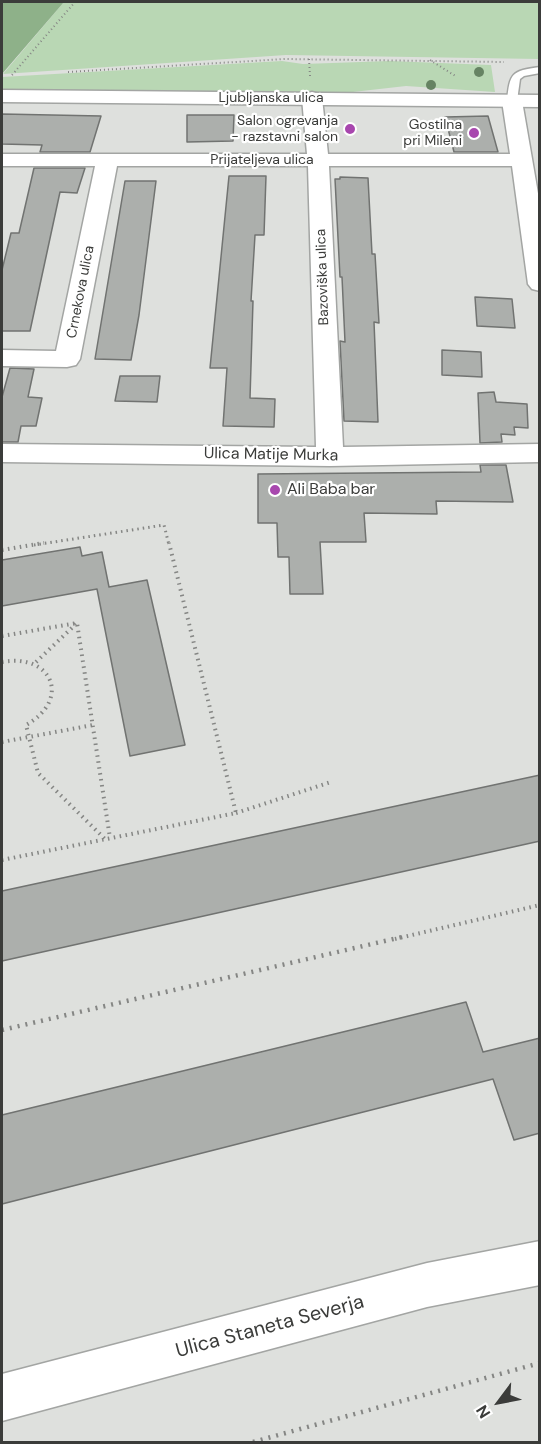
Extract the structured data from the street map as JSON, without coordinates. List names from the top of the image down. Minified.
{"streets":{"street":["Ljubljanska ulica","Prijateljeva ulica","Bazoviška ulica","Crnekova ulica","Ulica Matije Murka","Ulica Staneta Severja"]},"crossings":[["Ljubljanska ulica","Bazoviška ulica"],["Prijateljeva ulica","Bazoviška ulica"],["Prijateljeva ulica","Crnekova ulica"],["Bazoviška ulica","Ulica Matije Murka"]],"places":["Salon ogrevanja - razstavni salon","Gostilna pri Mileni","Ali Baba bar"],"north":"bottom left"}
